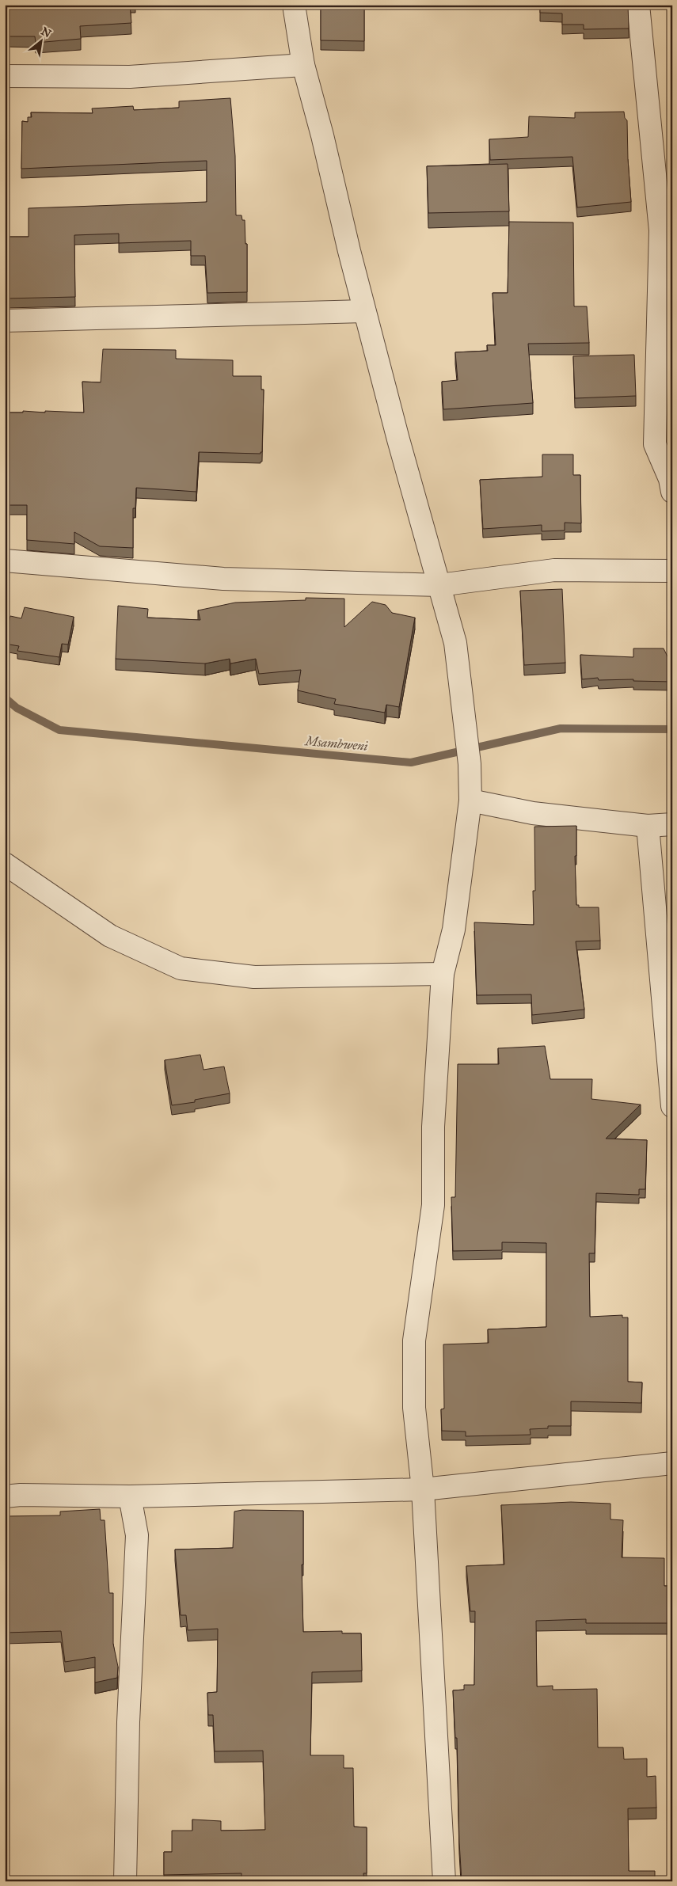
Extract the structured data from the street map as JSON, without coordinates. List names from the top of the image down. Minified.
{"water":["Msambweni"],"north":"top right"}
